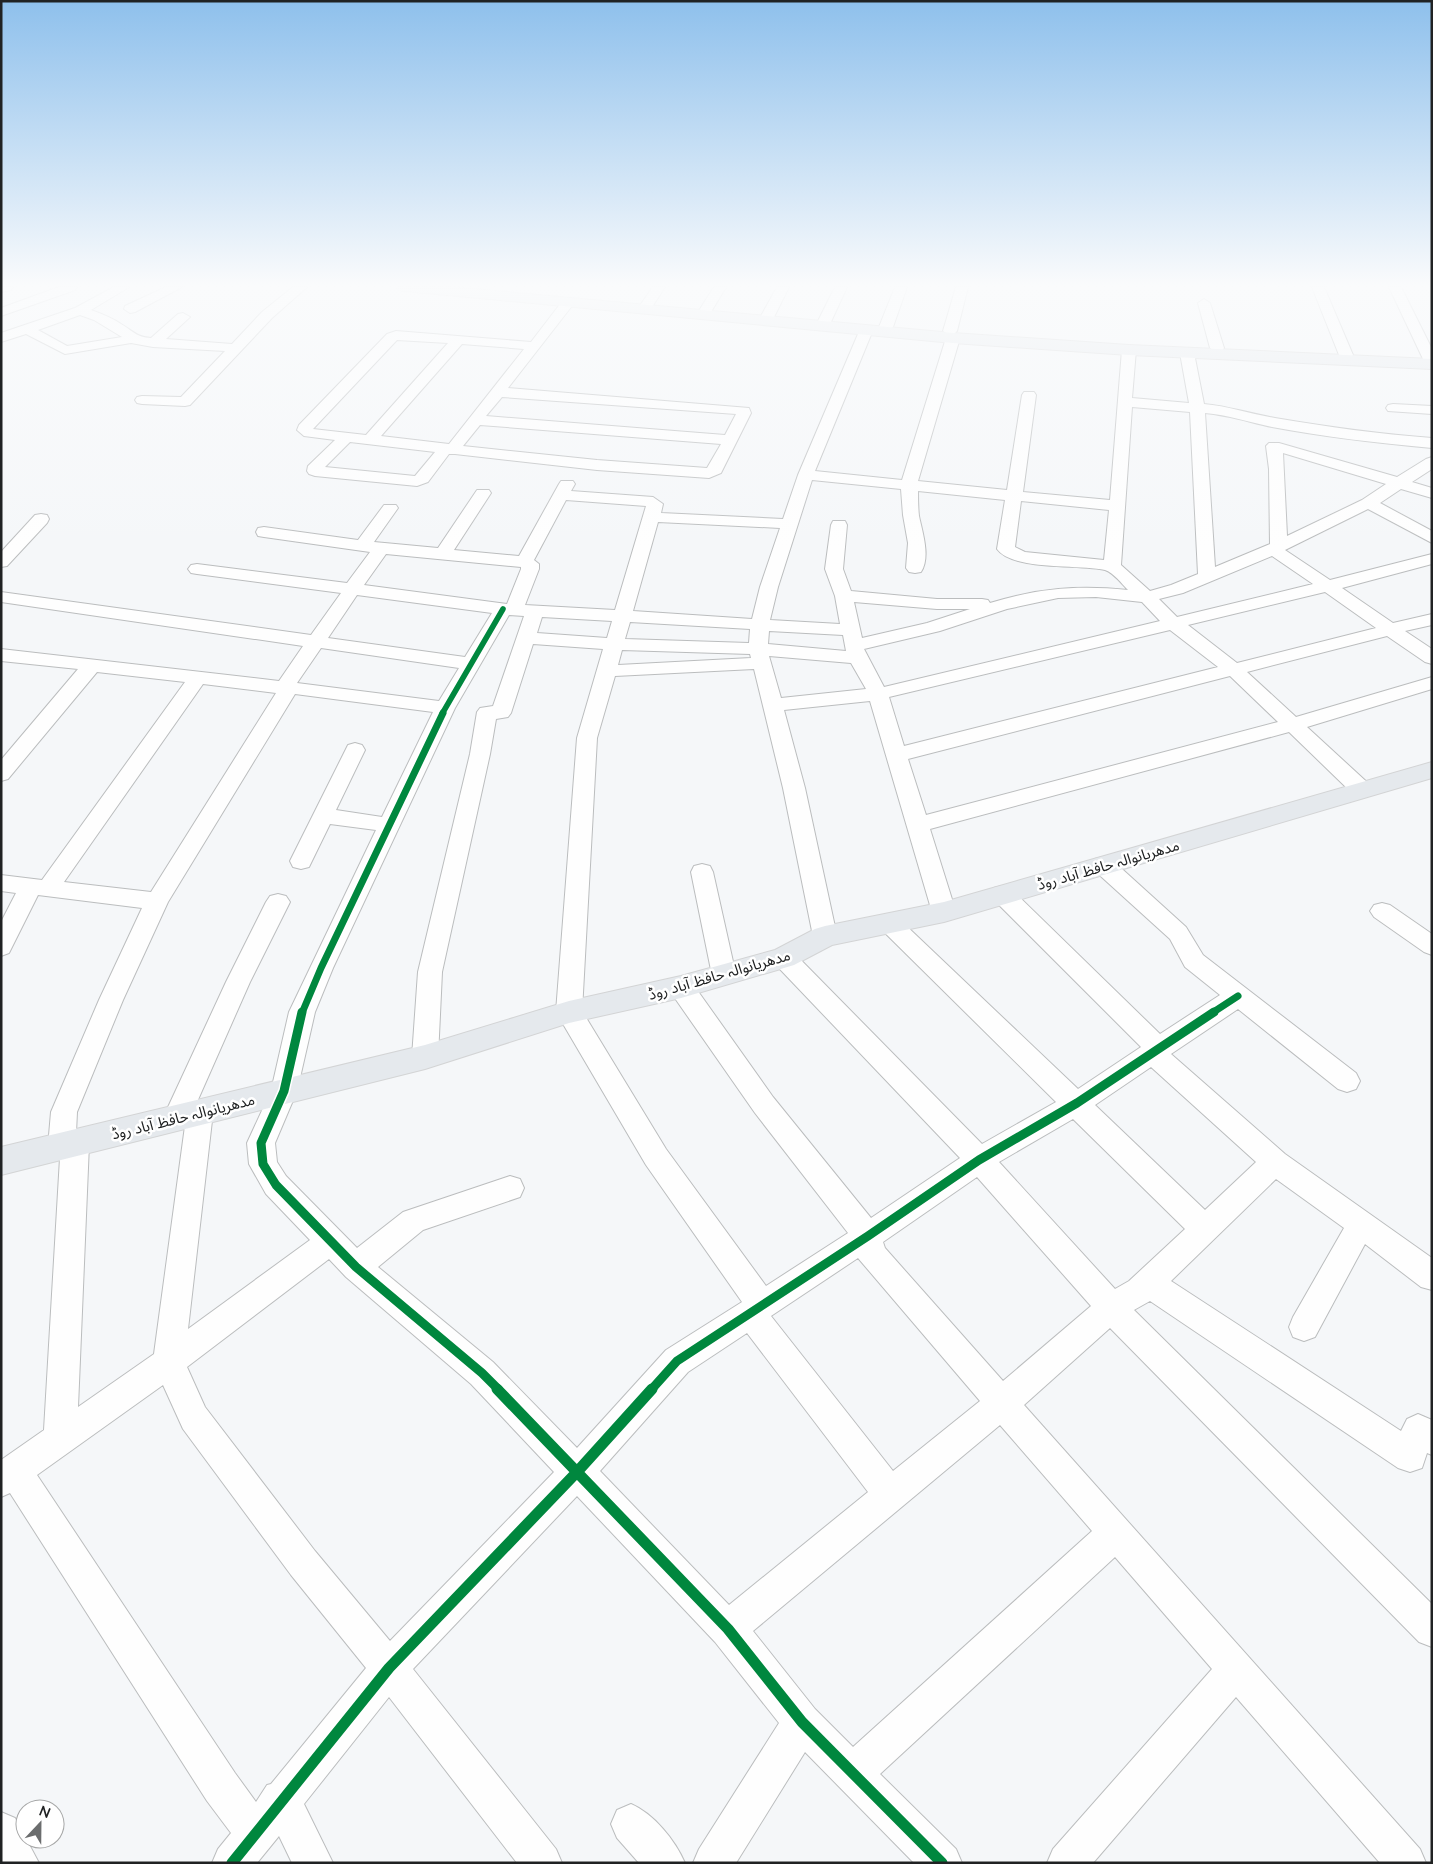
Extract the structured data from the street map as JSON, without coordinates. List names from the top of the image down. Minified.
{"streets":{"main road":["مدھریانوالہ حافظ آباد روڈ"]},"north":"top"}
